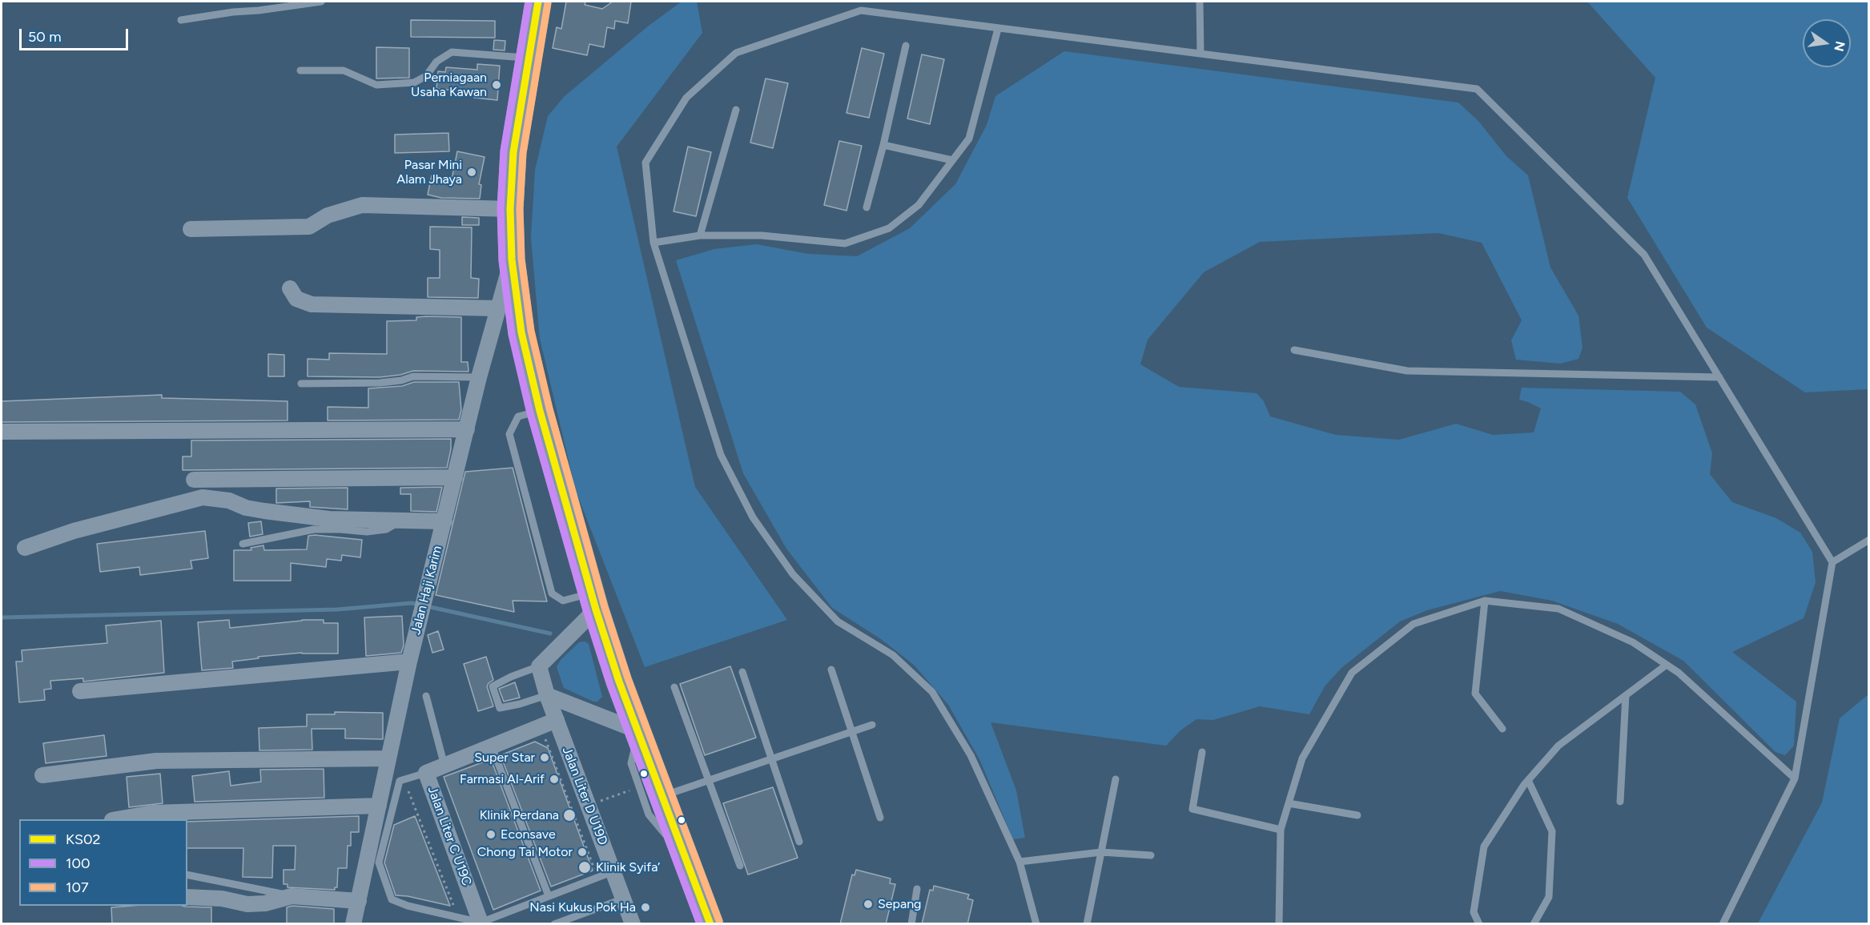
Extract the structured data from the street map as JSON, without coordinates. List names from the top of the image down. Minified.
{"streets":{"street":["Jalan Haji Karim","Jalan Liter D U19D","Jalan Liter C U19C"]},"crossings":[["Jalan Liter D U19D","Jalan Liter C U19C"]],"places":["Perniagaan Usaha Kawan","Pasar Mini Alam Jhaya","Super Star","Farmasi Al-Arif","Klinik Perdana","Econsave","Chong Tai Motor","Klinik Syifa’","Sepang","Nasi Kukus Pok Ha"],"lines":["transit line KS02","transit line 100","transit line 107"],"legend":["KS02","100","107"],"scale_bar":"50 m","north":"right"}
